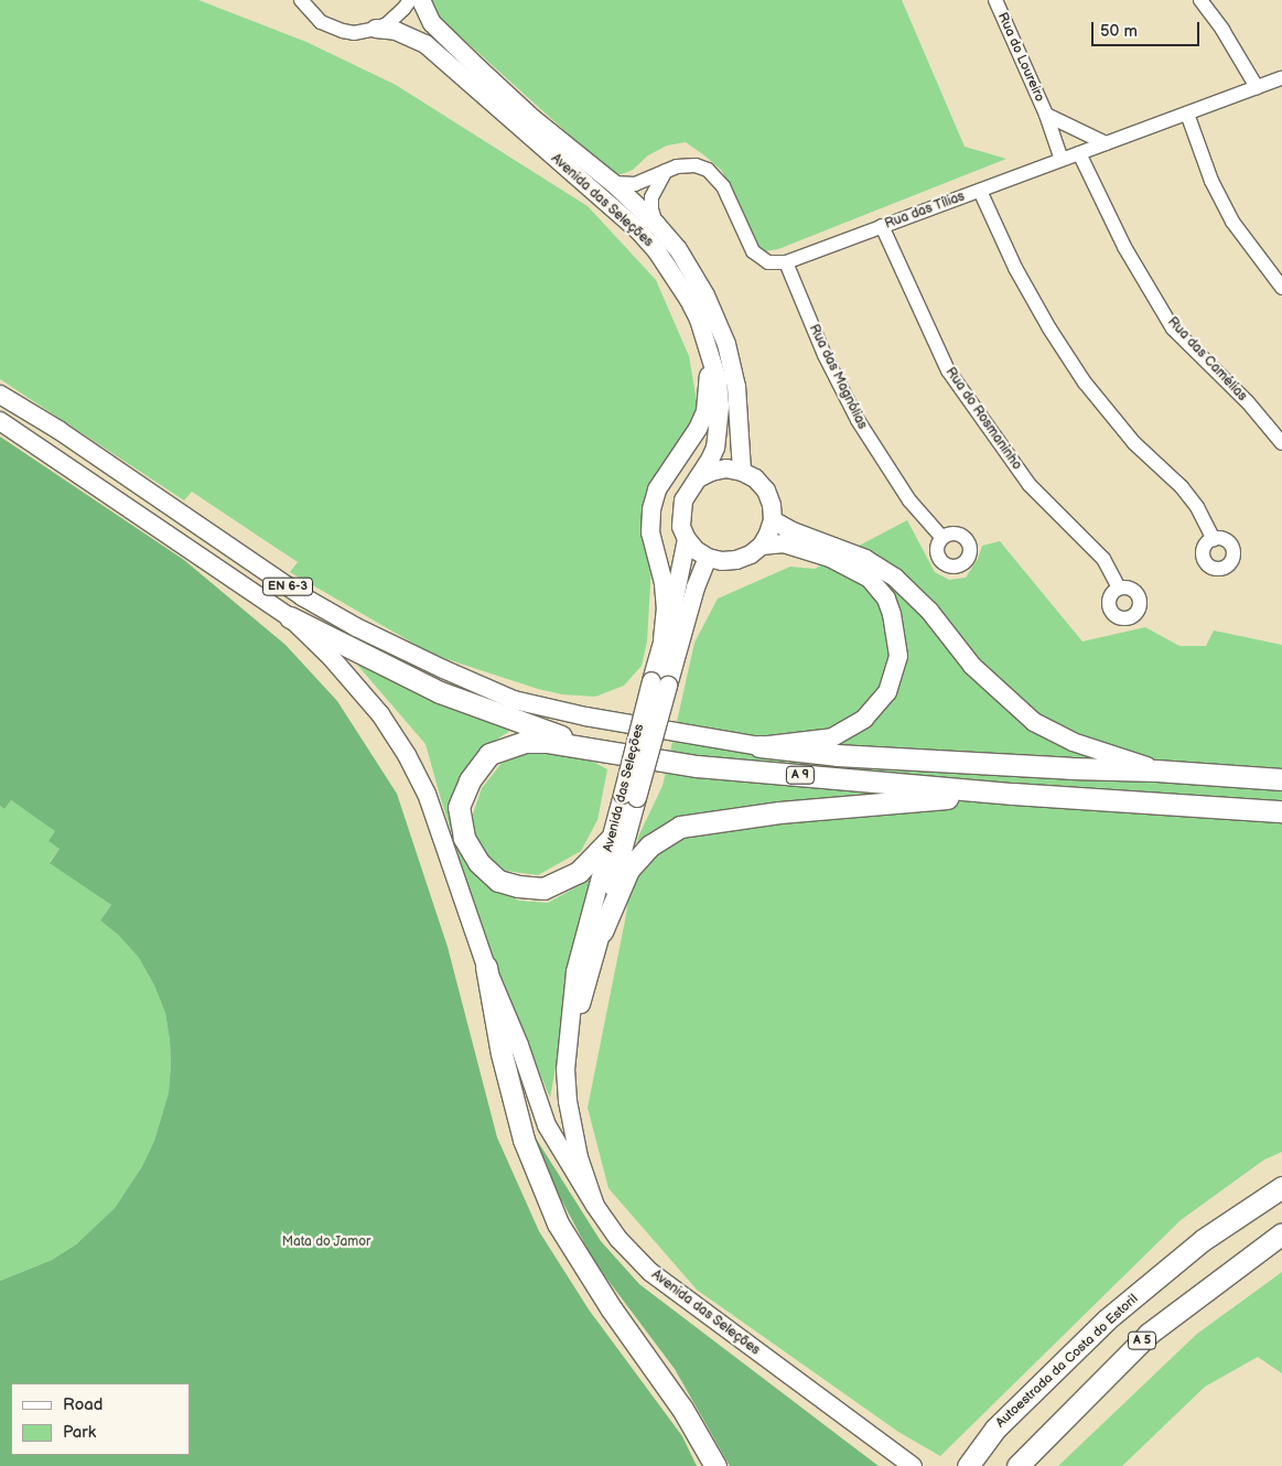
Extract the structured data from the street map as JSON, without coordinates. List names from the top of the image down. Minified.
{"streets":{"highway":["A 9","A 5","Autoestrada da Costa do Estoril"],"main road":["Avenida das Seleções","EN 6-3"],"street":["Rua do Loureiro","Rua das Tílias","Rua das Camélias","Rua das Magnólias","Rua do Rosmaninho"]},"crossings":[["Rua do Loureiro","Rua das Tílias"],["Rua das Tílias","Rua das Camélias"],["Rua das Tílias","Rua das Magnólias"],["Rua das Tílias","Rua do Rosmaninho"],["EN 6-3","A 9"]],"parks":["Mata do Jamor"],"legend":["Road","Park"],"scale_bar":"50 m"}
